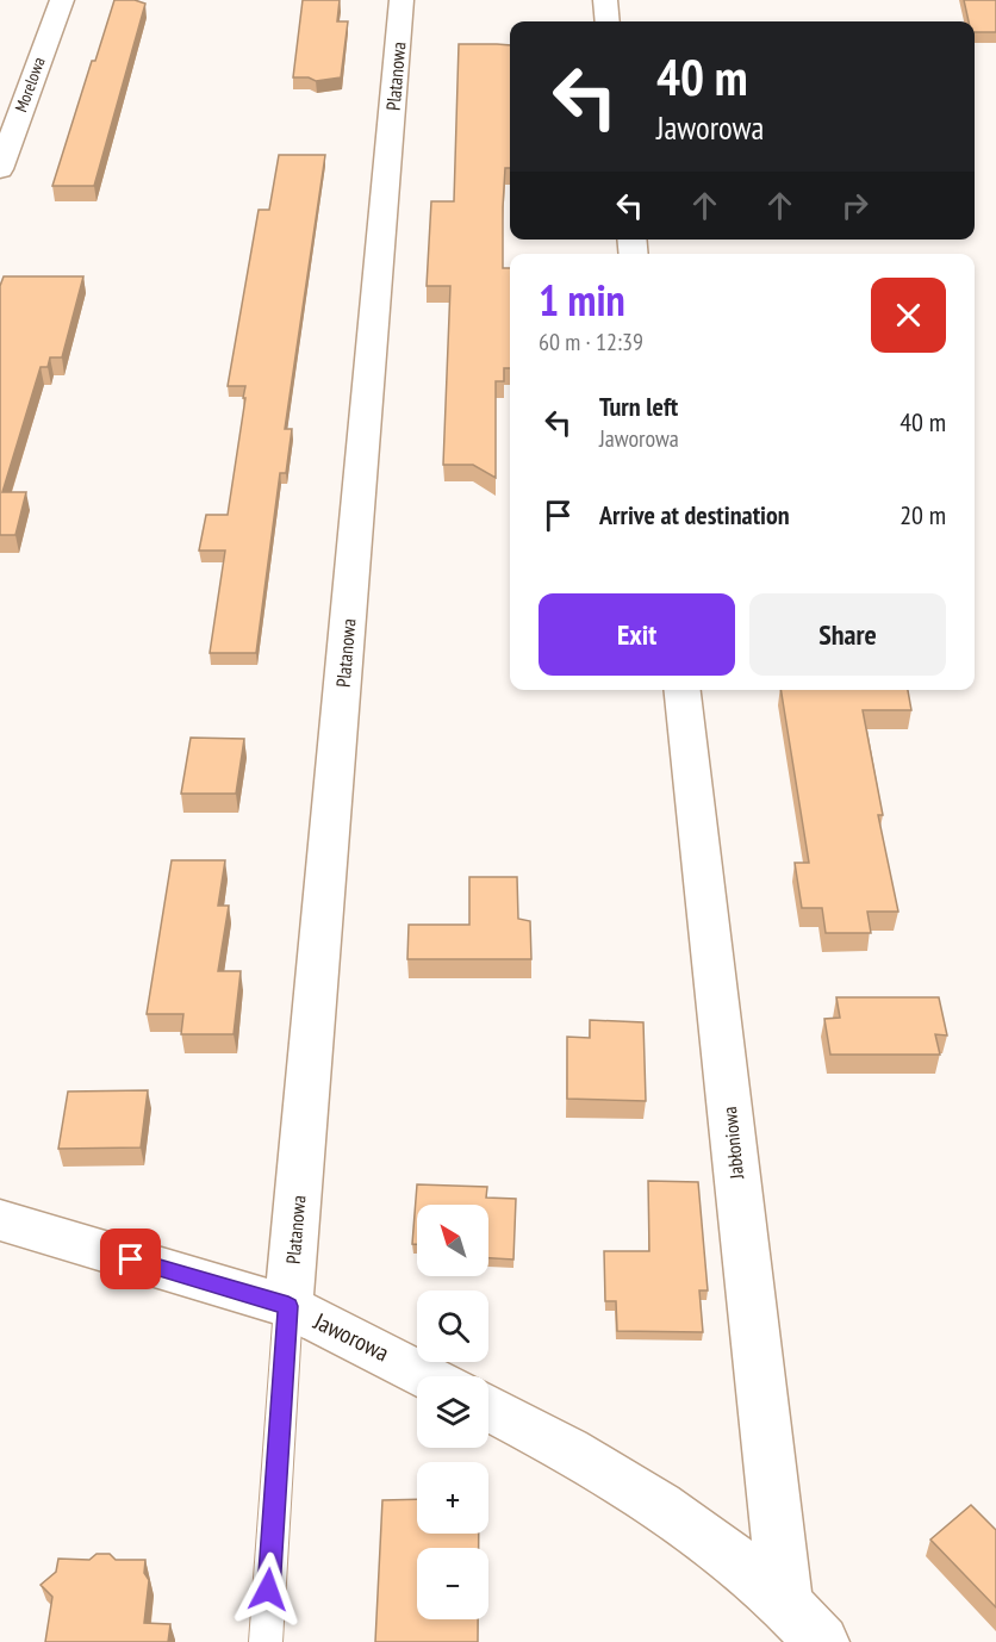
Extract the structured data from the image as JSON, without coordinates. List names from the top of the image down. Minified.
{"streets":{"street":["Platanowa","Morelowa","Jabłoniowa","Jaworowa"]},"crossings":[["Platanowa","Jaworowa"]],"north":"top left","page":{"turn":["40 m","Jaworowa"],"heading":["1 min","60 m · 12:39"],"list":[{"name":"Turn left","note":"Jaworowa","value":"40 m"},{"name":"Arrive at destination","value":"20 m"}],"buttons":["Exit","Share"],"map_buttons":["+","−"]}}
